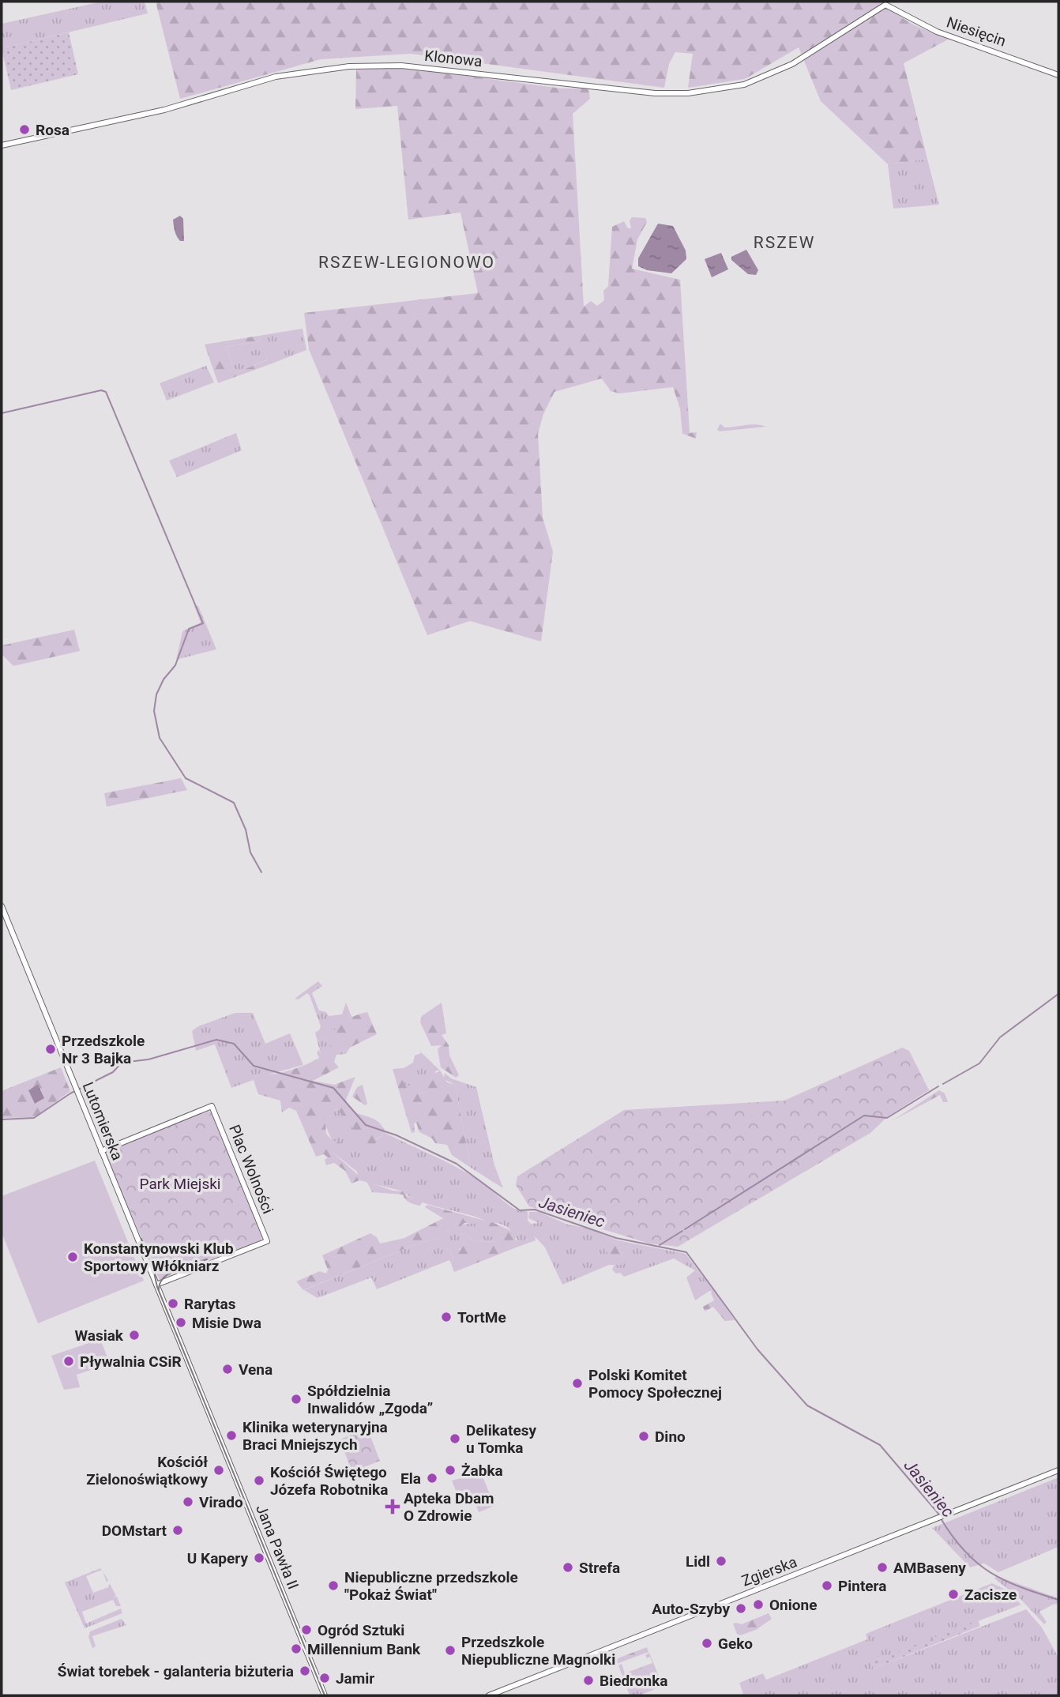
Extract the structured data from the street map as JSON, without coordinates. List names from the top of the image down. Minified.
{"streets":{"street":["Niesięcin","Klonowa","Lutomierska","Plac Wolności","Jana Pawła II","Zgierska"]},"crossings":[["Niesięcin","Klonowa"],["Lutomierska","Plac Wolności"],["Lutomierska","Jana Pawła II"],["Plac Wolności","Jana Pawła II"]],"districts":["RSZEW","RSZEW-LEGIONOWO"],"water":["Jasieniec"],"parks":["Park Miejski"],"places":{"other":["Rosa","Przedszkole Nr 3 Bajka","Konstantynowski Klub Sportowy Włókniarz","Rarytas","TortMe","Misie Dwa","Wasiak","Pływalnia CSiR","Vena","Polski Komitet Pomocy Społecznej","Spółdzielnia Inwalidów „Zgoda”","Klinika weterynaryjna Braci Mniejszych","Dino","Delikatesy u Tomka","Kościół Zielonoświątkowy","Żabka","Ela","Kościół Świętego Józefa Robotnika","Virado","DOMstart","U Kapery","Lidl","Strefa","AMBaseny","Niepubliczne przedszkole \"Pokaż Świat\"","Pintera","Zacisze","Onione","Auto-Szyby","Ogród Sztuki","Geko","Millennium Bank","Przedszkole Niepubliczne Magnolki","Świat torebek - galanteria biżuteria","Jamir","Biedronka"],"health":["Apteka Dbam O Zdrowie"]}}
